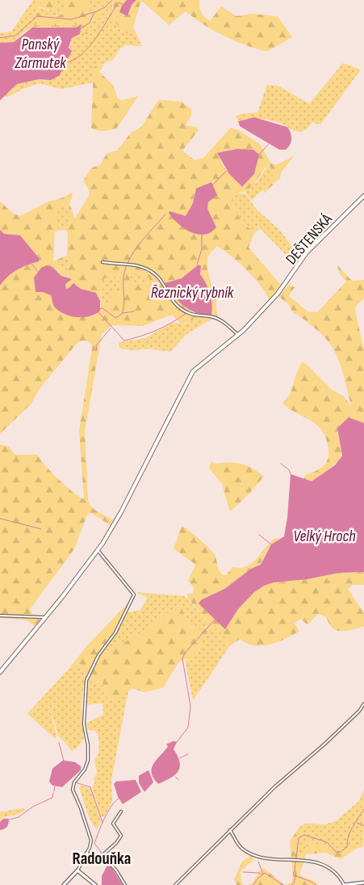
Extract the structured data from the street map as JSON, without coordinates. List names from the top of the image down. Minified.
{"streets":{"main road":["DEŠTENSKÁ"]},"districts":["Radouňka"],"water":["Panský Zármutek","Řeznický rybník","Velký Hroch"]}
